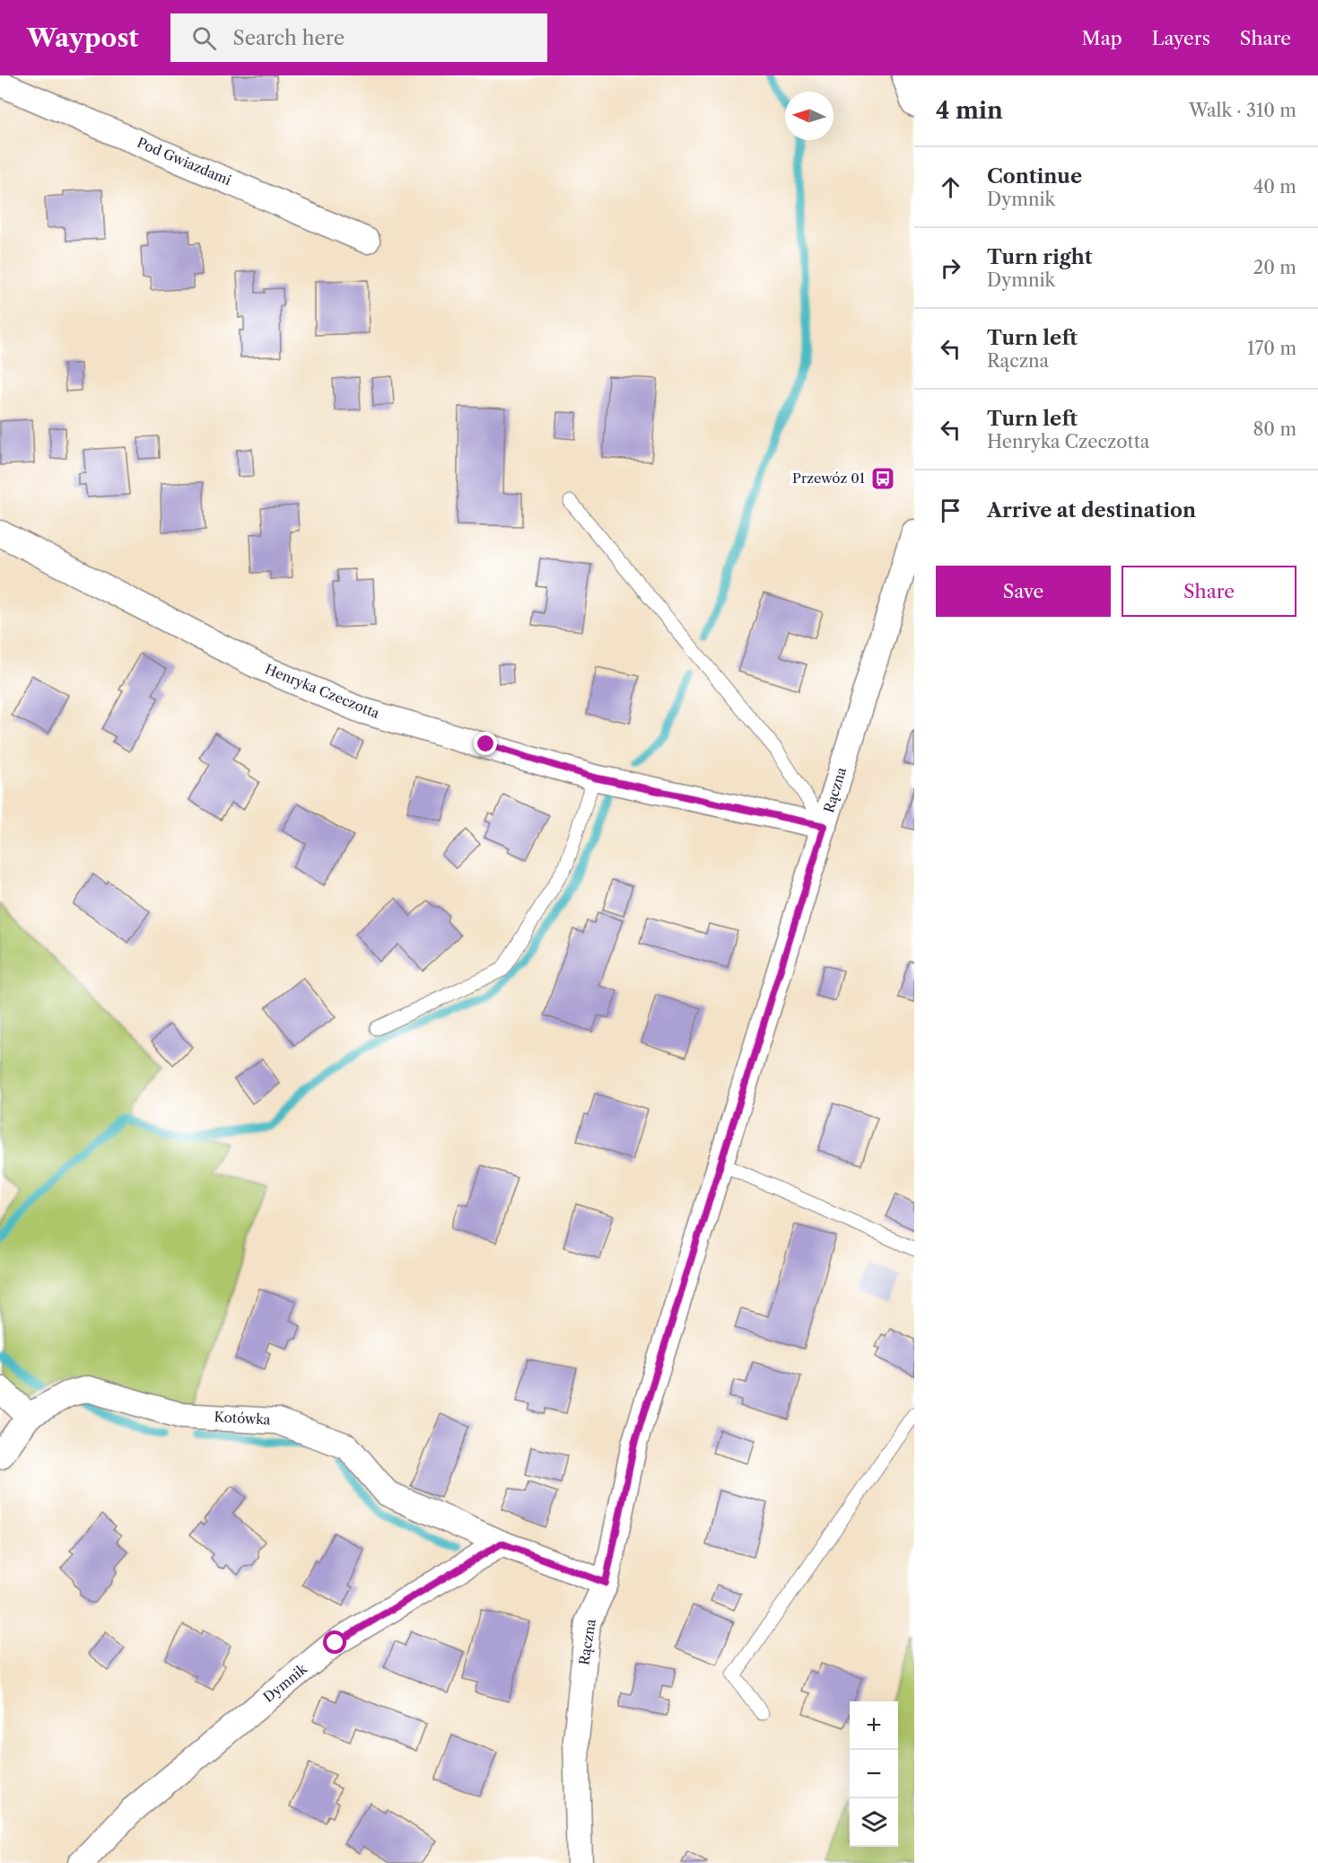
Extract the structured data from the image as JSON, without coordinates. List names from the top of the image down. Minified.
{"streets":{"street":["Pod Gwiazdami","Henryka Czeczotta","Rączna","Kotówka","Dymnik"]},"crossings":[["Henryka Czeczotta","Rączna"],["Kotówka","Dymnik"]],"places":{"bus stop":["Przewóz 01"]},"north":"left","page":{"header":"Waypost","search":"Search here","nav":["Map","Layers","Share"],"heading":["4 min","Walk · 310 m"],"list":[["Continue","Dymnik","40 m"],["Turn right","Dymnik","20 m"],["Turn left","Rączna","170 m"],["Turn left","Henryka Czeczotta","80 m"],"Arrive at destination"],"buttons":["Save","Share"],"map_buttons":["+","−"]}}
